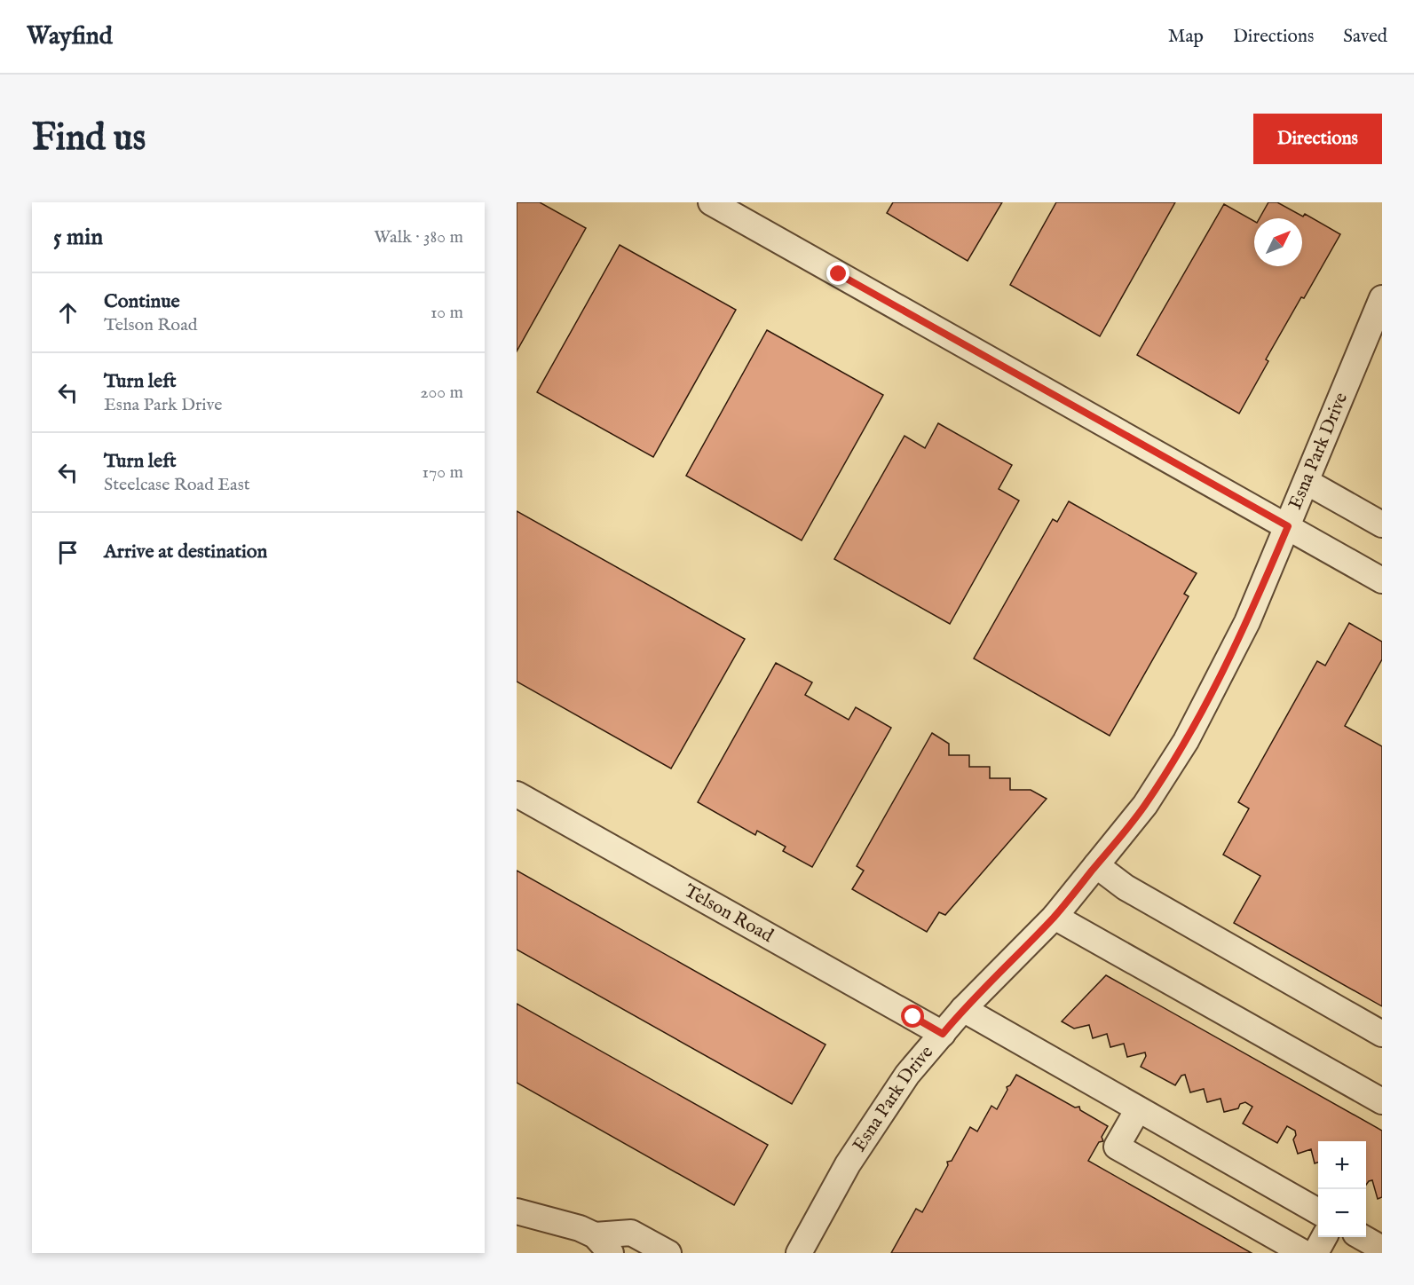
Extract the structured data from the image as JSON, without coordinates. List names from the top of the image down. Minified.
{"streets":{"street":["Esna Park Drive","Telson Road"]},"crossings":[["Esna Park Drive","Telson Road"]],"north":"top right","page":{"header":"Wayfind","nav":["Map","Directions","Saved"],"buttons":"Directions","title":"Find us","heading":["5 min","Walk · 380 m"],"list":[["Continue","Telson Road","10 m"],["Turn left","Esna Park Drive","200 m"],["Turn left","Steelcase Road East","170 m"],"Arrive at destination"],"map_buttons":["+","−"]}}
